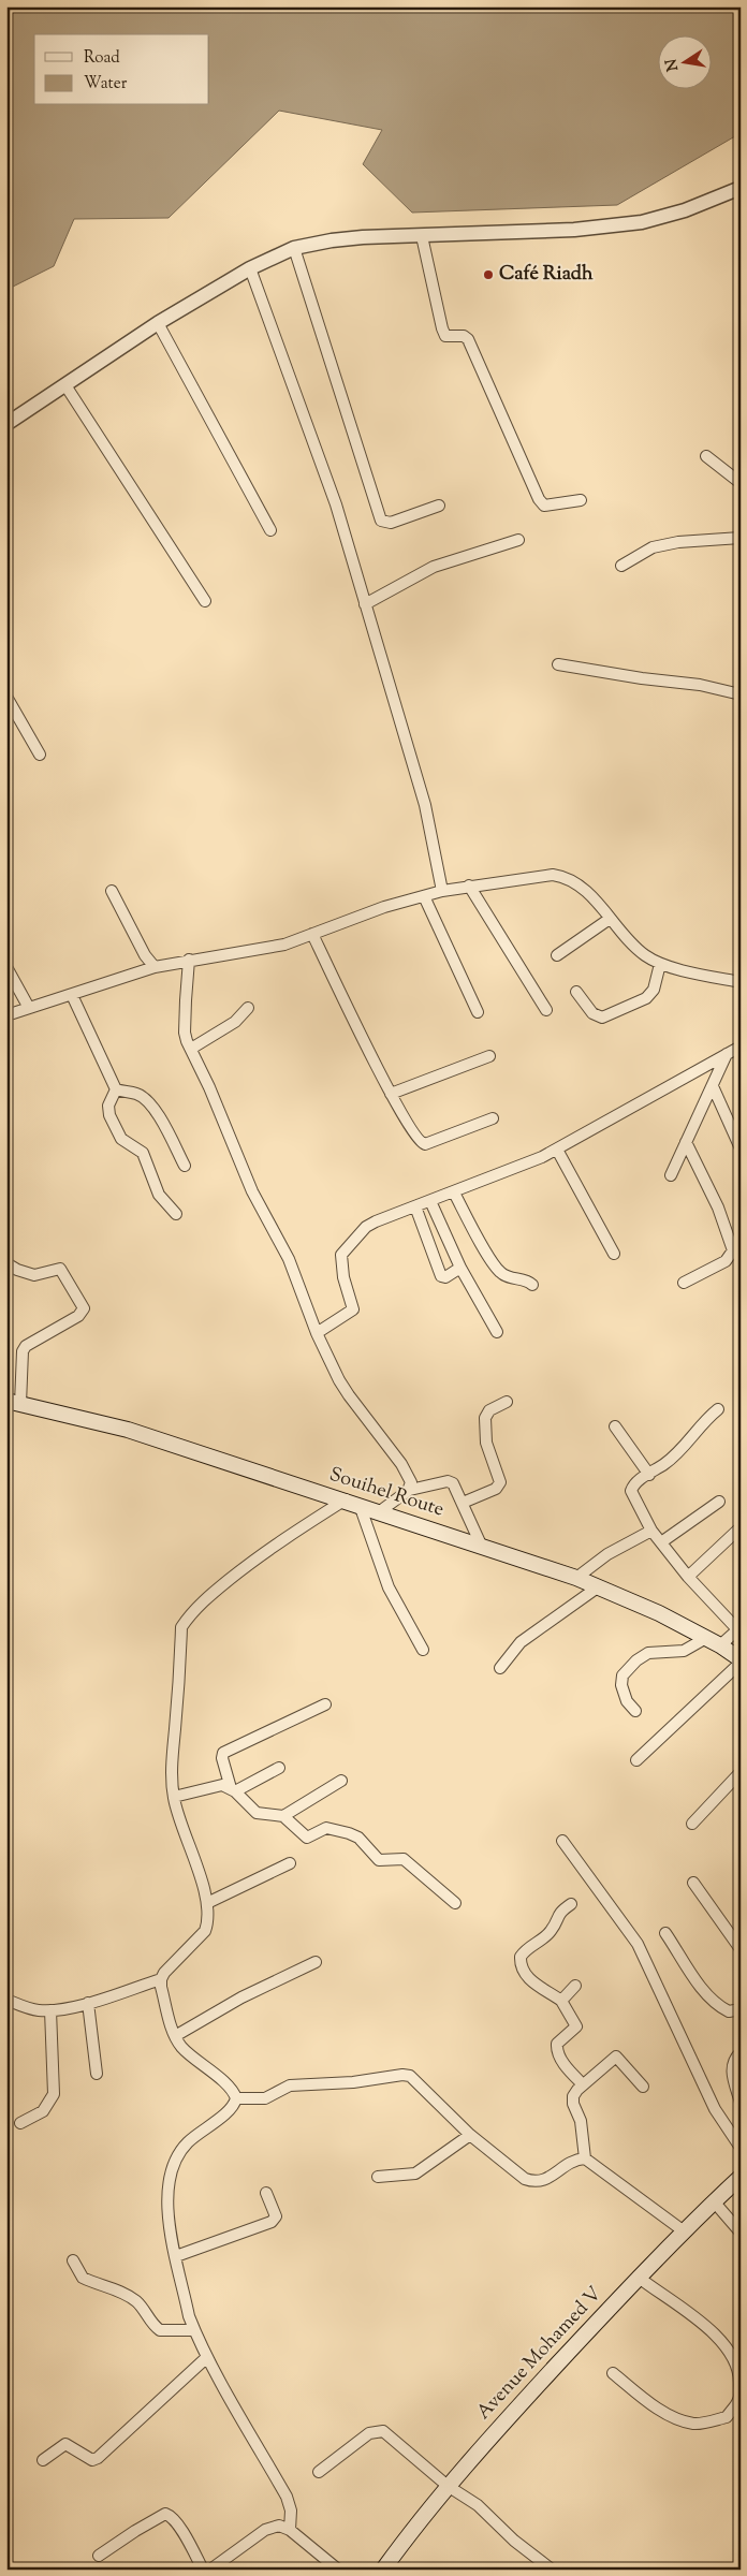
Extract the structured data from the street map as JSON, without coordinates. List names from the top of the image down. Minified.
{"streets":{"main road":["Souihel Route","Avenue Mohamed V"]},"places":["Café Riadh"],"legend":["Road","Water"],"north":"left"}
